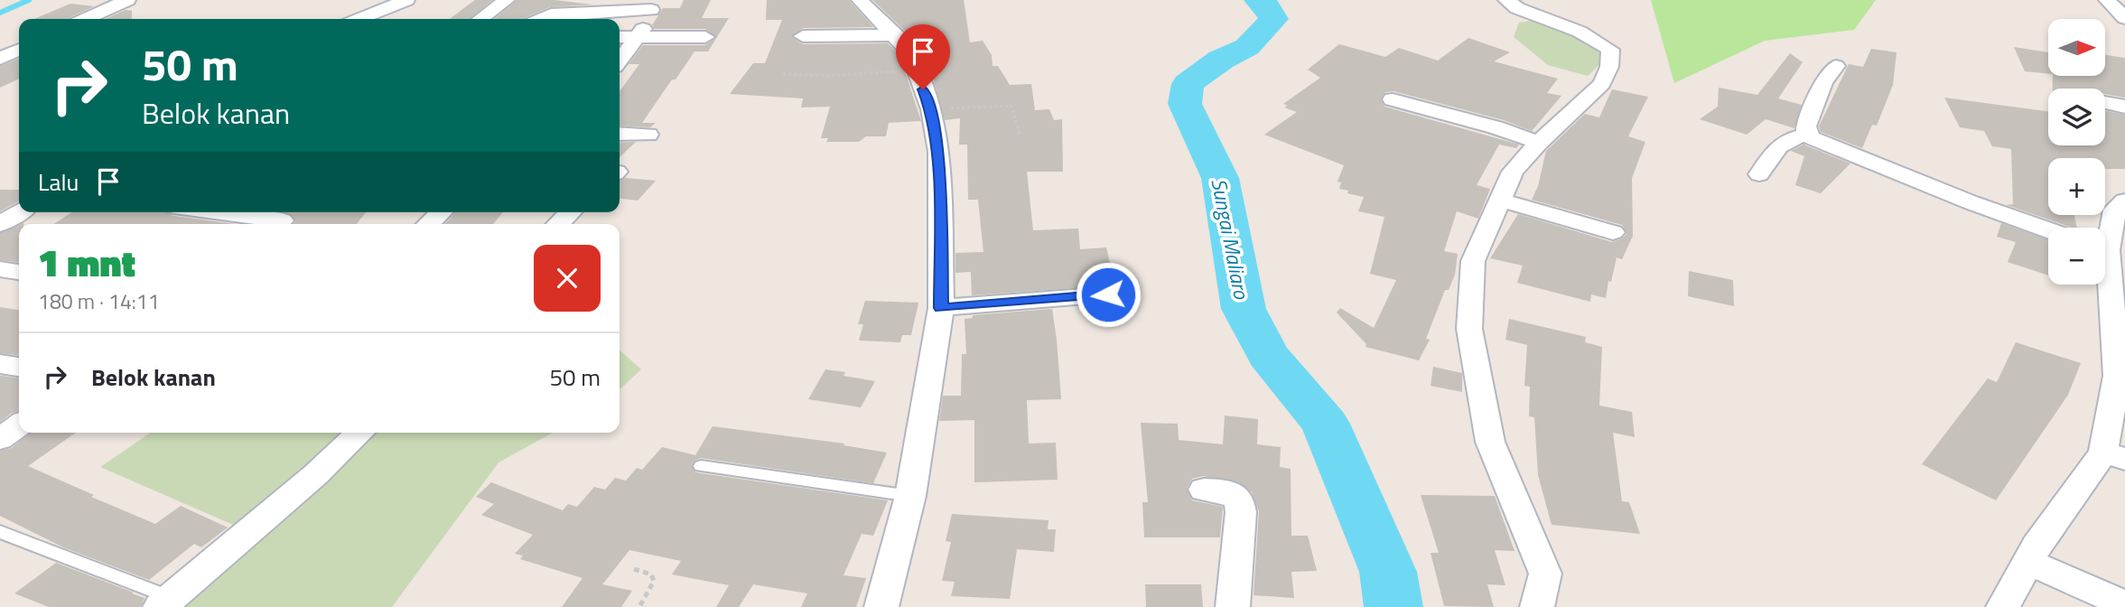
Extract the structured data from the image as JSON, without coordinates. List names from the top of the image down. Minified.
{"water":["Sungai Maliaro"],"north":"right","page":{"map_buttons":["+","−"],"turn":["50 m","Belok kanan"],"then":"Lalu","heading":["1 mnt","180 m · 14:11"],"list":[{"name":"Belok kanan","value":"50 m"}]}}
